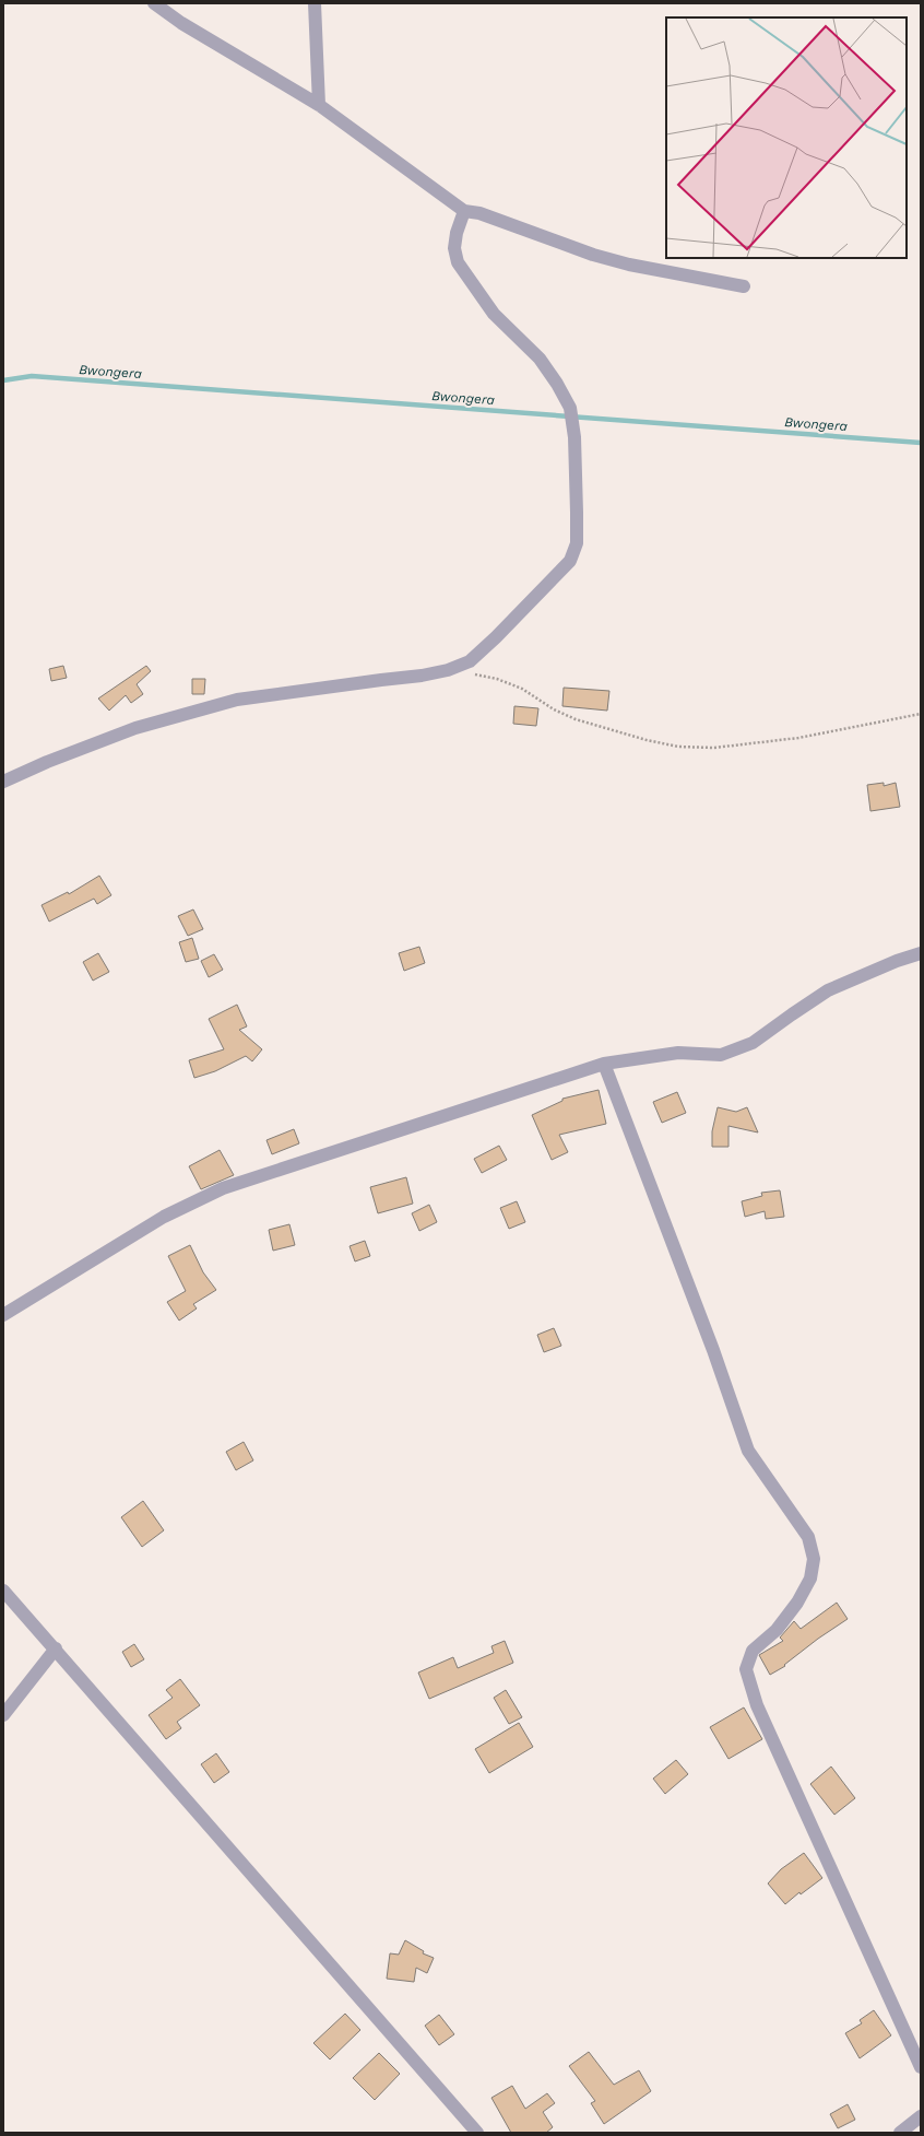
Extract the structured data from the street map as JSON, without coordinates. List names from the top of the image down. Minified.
{"water":["Bwongera"]}
